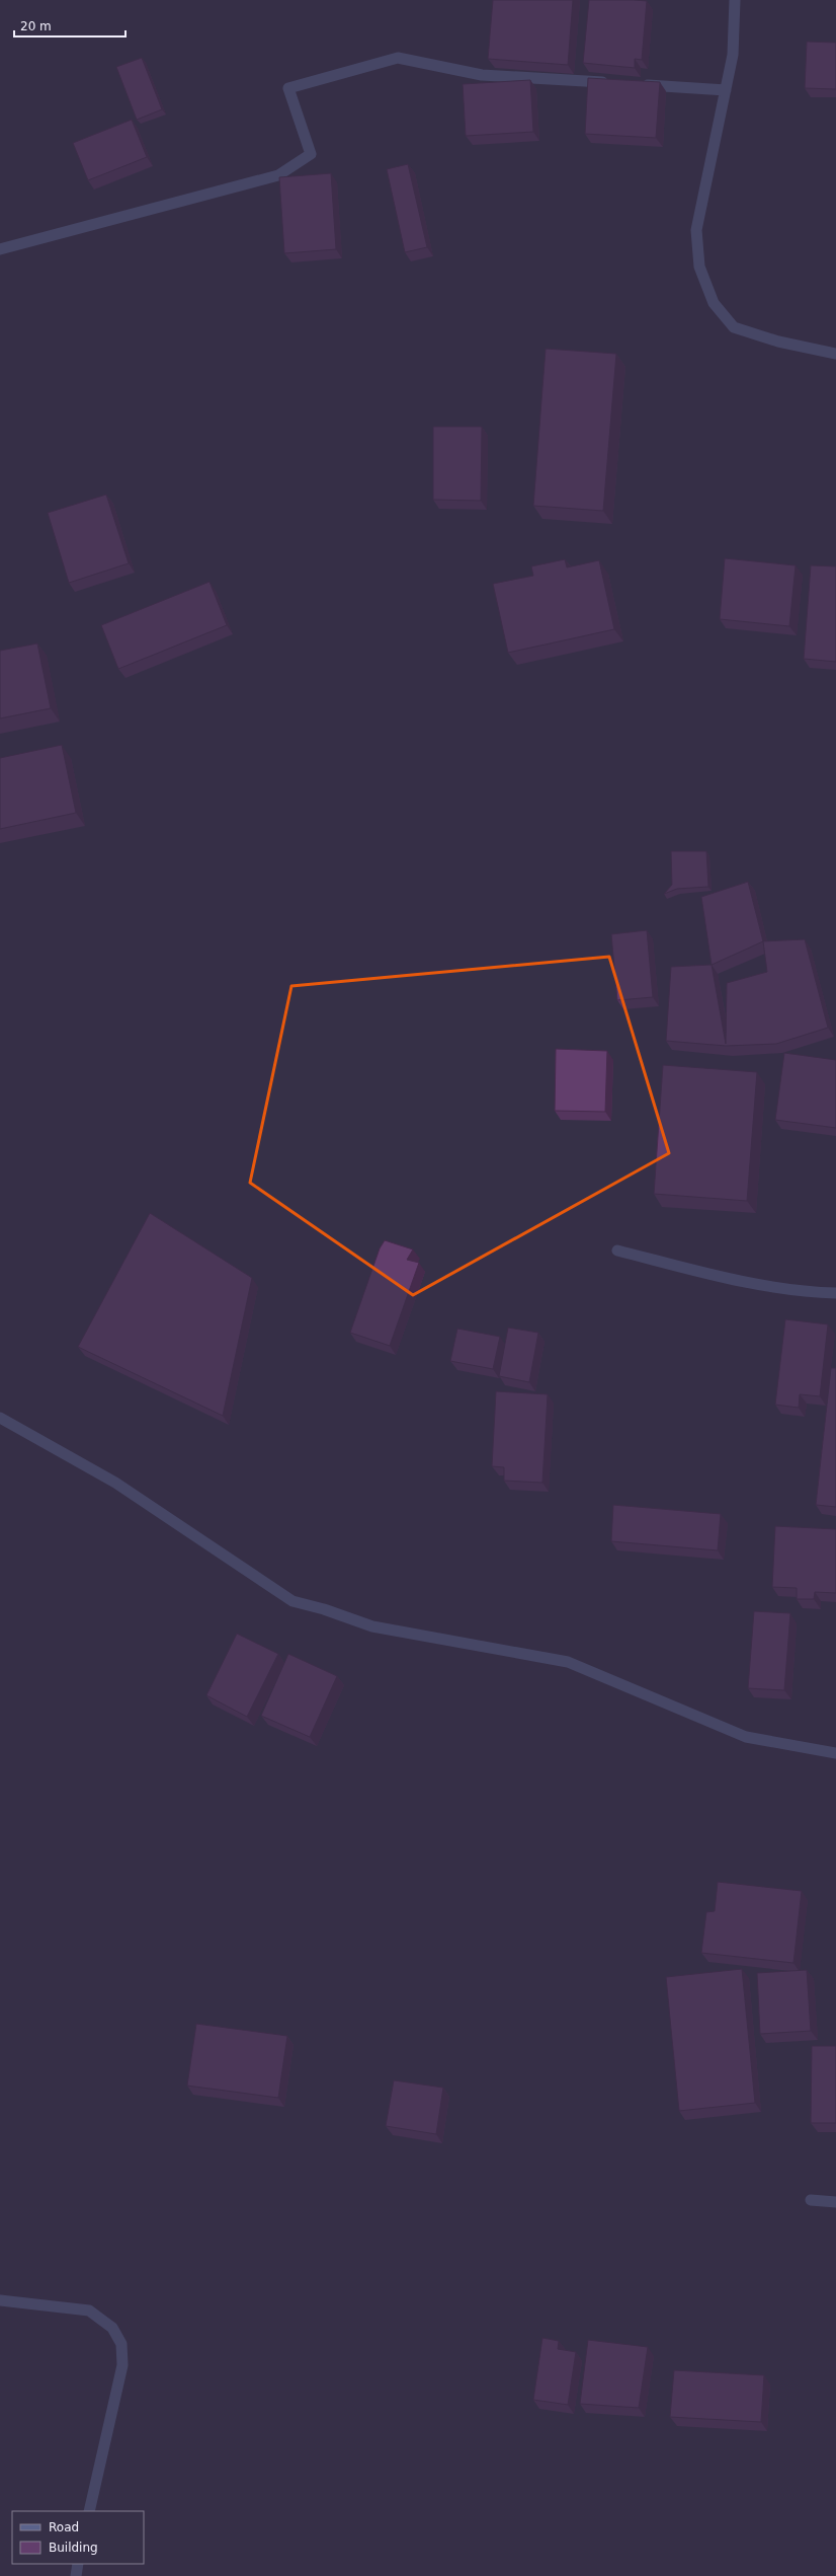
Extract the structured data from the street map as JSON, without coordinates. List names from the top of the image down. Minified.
{"legend":["Road","Building"],"scale_bar":"20 m"}
